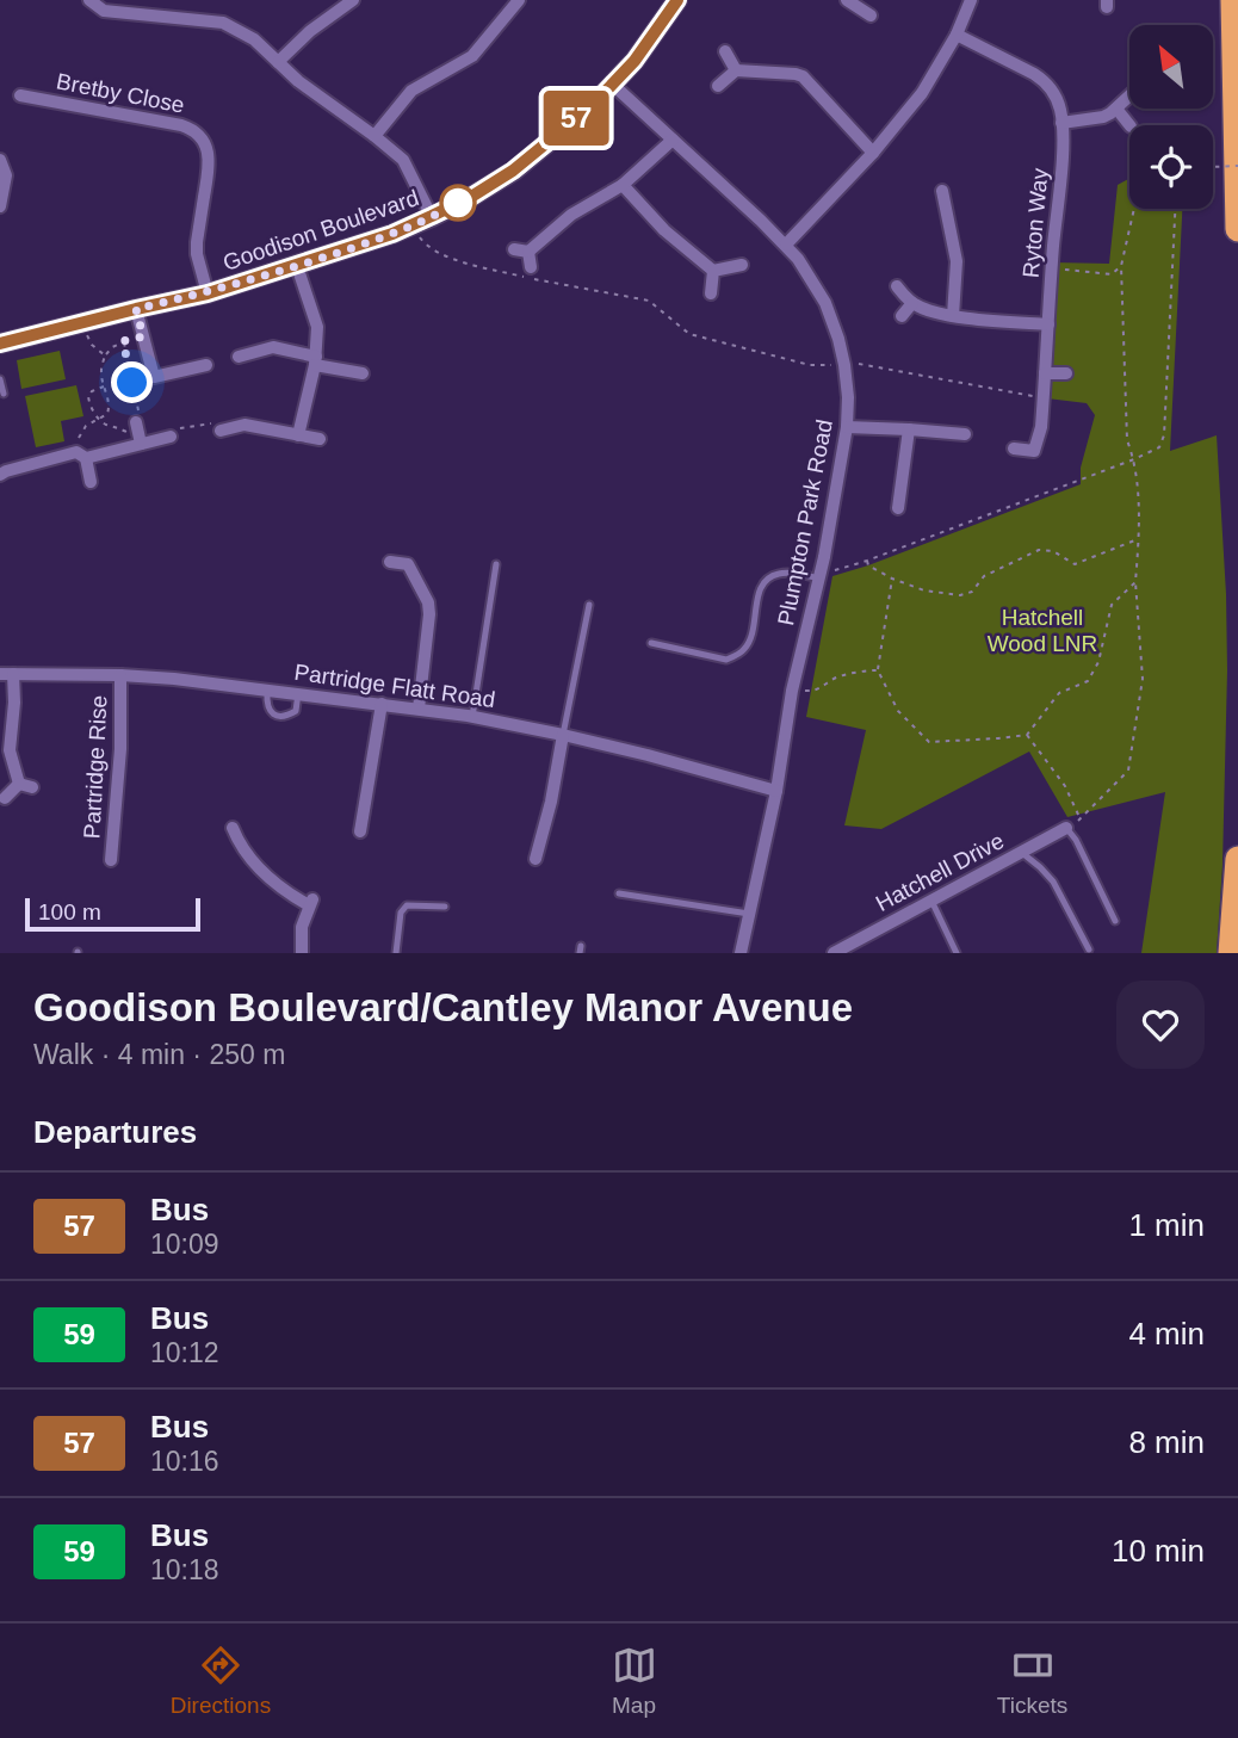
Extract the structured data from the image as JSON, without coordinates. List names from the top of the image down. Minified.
{"streets":{"street":["Bretby Close","Ryton Way","Goodison Boulevard","Plumpton Park Road","Partridge Flatt Road","Partridge Rise","Hatchell Drive"]},"crossings":[["Bretby Close","Goodison Boulevard"],["Goodison Boulevard","Plumpton Park Road"],["Plumpton Park Road","Partridge Flatt Road"],["Partridge Flatt Road","Partridge Rise"]],"parks":["Hatchell Wood LNR"],"lines":["bus line 57"],"scale_bar":"100 m","north":"top left","page":{"on_map":"57","scale":"100 m","heading":[["Goodison Boulevard/Cantley Manor Avenue","Walk · 4 min · 250 m"],"Departures"],"list":[{"mark":"57","name":"Bus","note":"10:09","value":"1 min"},{"mark":"59","name":"Bus","note":"10:12","value":"4 min"},{"mark":"57","name":"Bus","note":"10:16","value":"8 min"},{"mark":"59","name":"Bus","note":"10:18","value":"10 min"}],"tabs":["Directions","Map","Tickets"]}}
